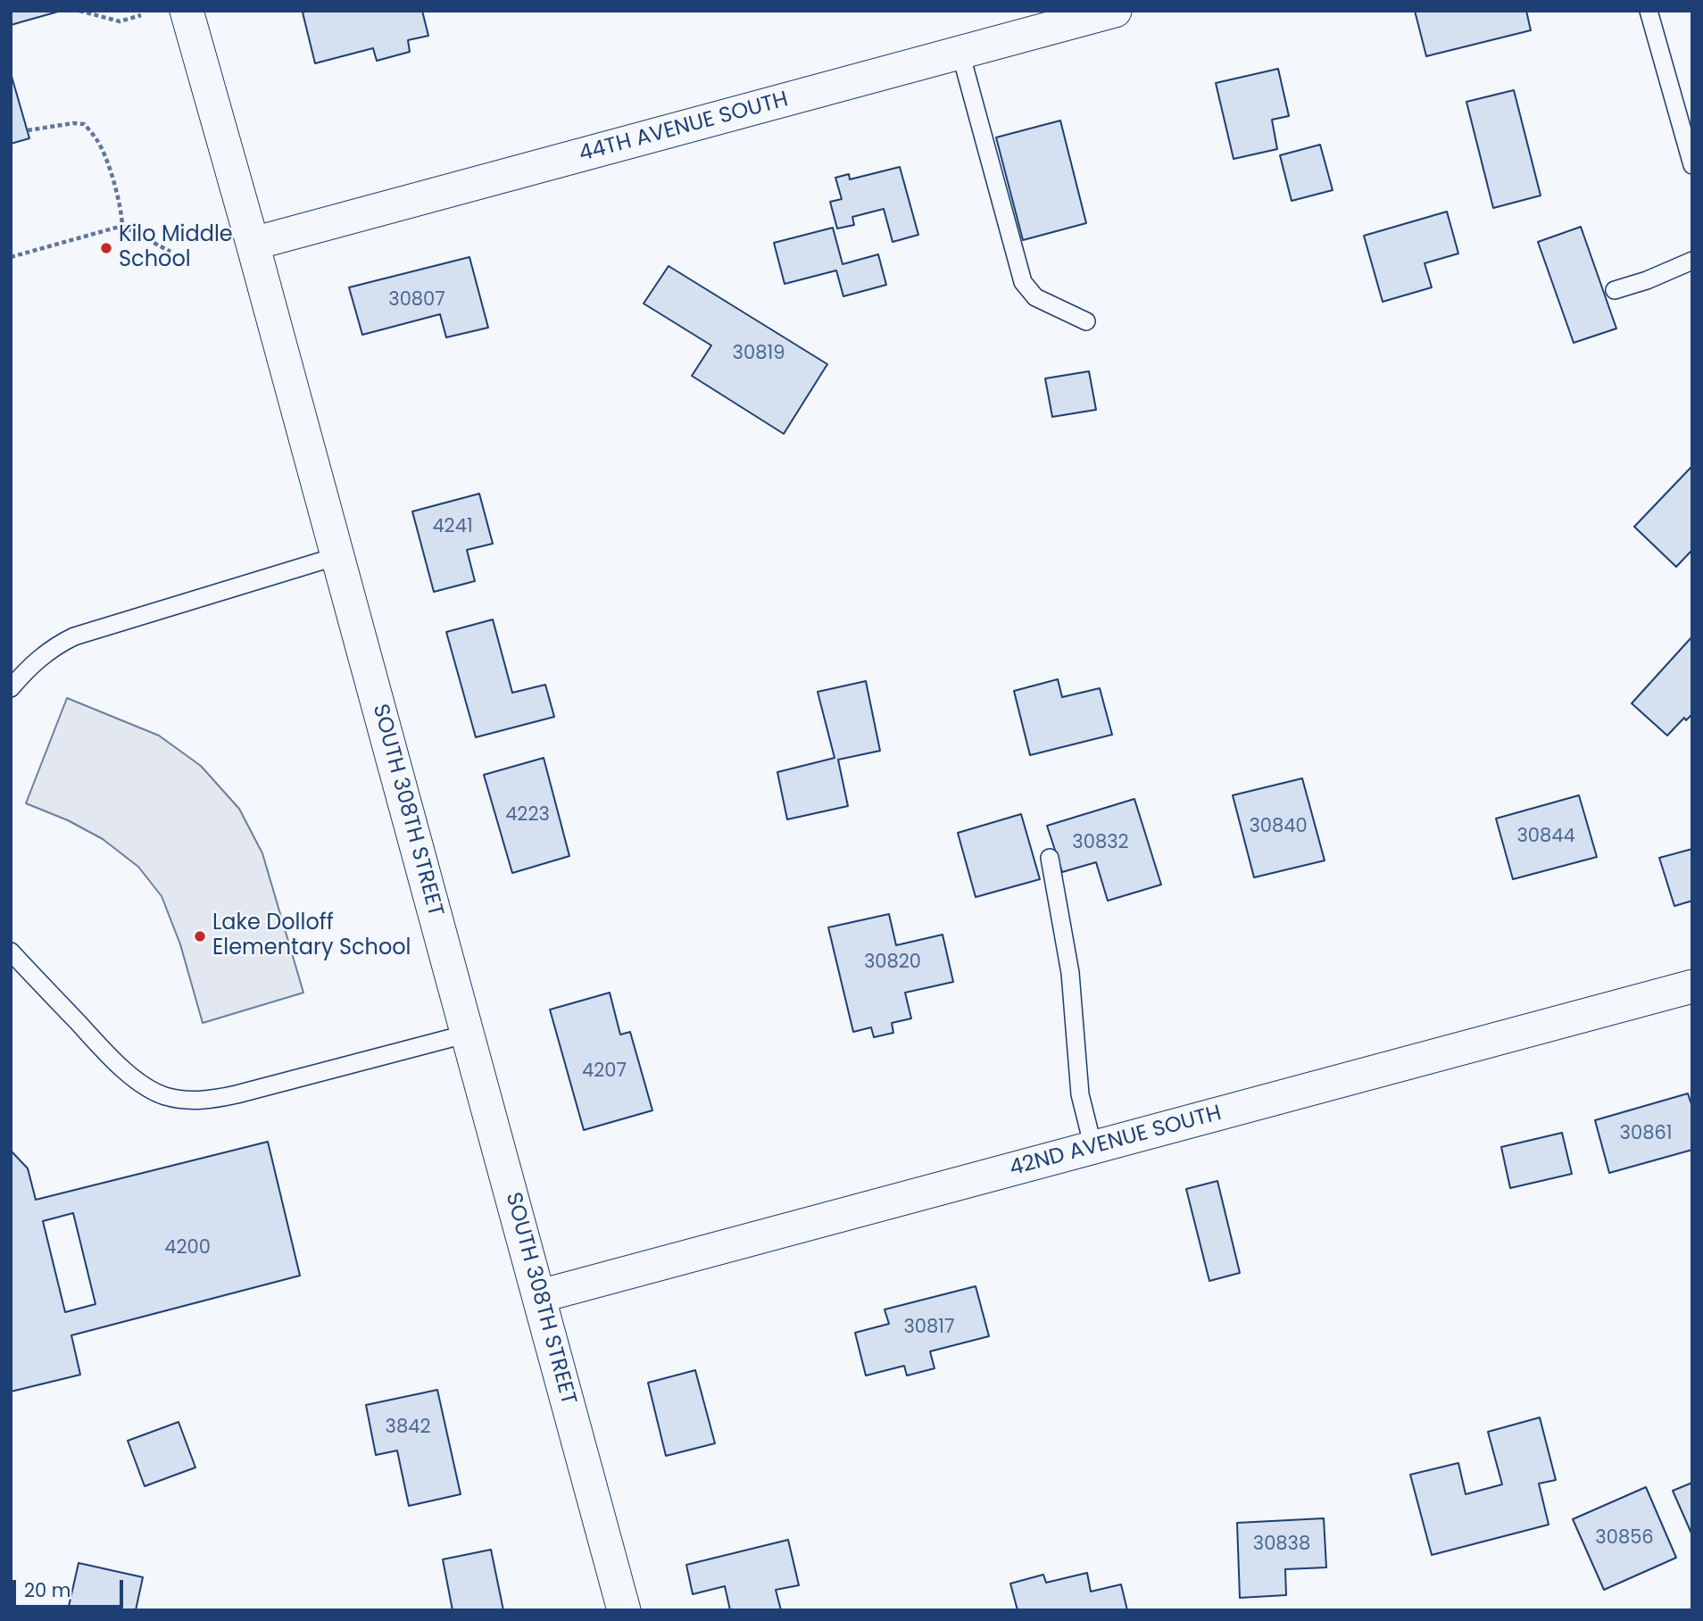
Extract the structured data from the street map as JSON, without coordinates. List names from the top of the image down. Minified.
{"streets":{"street":["44TH AVENUE SOUTH","SOUTH 308TH STREET","42ND AVENUE SOUTH"]},"crossings":[["44TH AVENUE SOUTH","SOUTH 308TH STREET"],["SOUTH 308TH STREET","42ND AVENUE SOUTH"]],"places":["Kilo Middle School","Lake Dolloff Elementary School"],"house_numbers":["30807","30819","4241","4223","30840","30844","30832","30820","4207","30861","4200","30817","3842","30856","30838"],"scale_bar":"20 m"}
